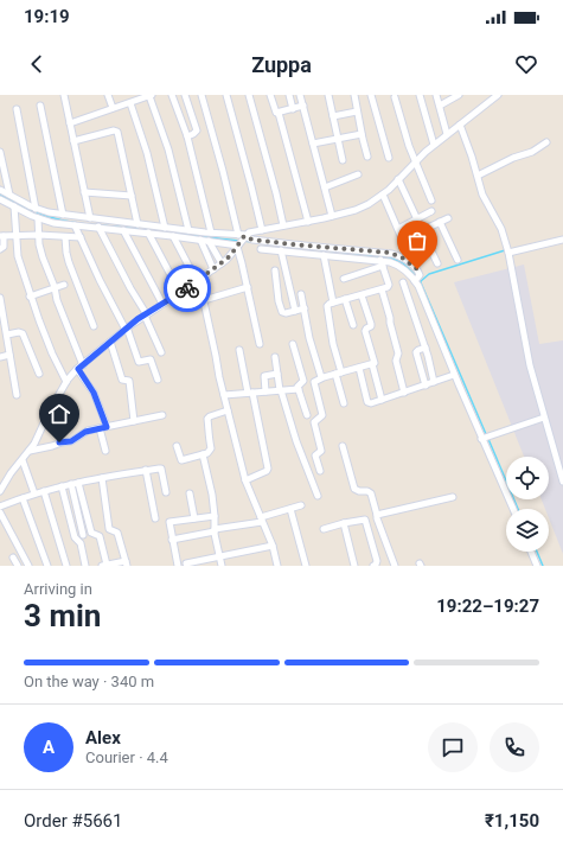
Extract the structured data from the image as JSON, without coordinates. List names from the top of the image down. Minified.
{"page":{"status":"19:19","header":"Zuppa","heading":["3 min","Arriving in","19:22–19:27"],"panel":["Alex","Courier · 4.4","Order #5661","₹1,150"],"bar":"On the way · 340 m","round":"A"}}
